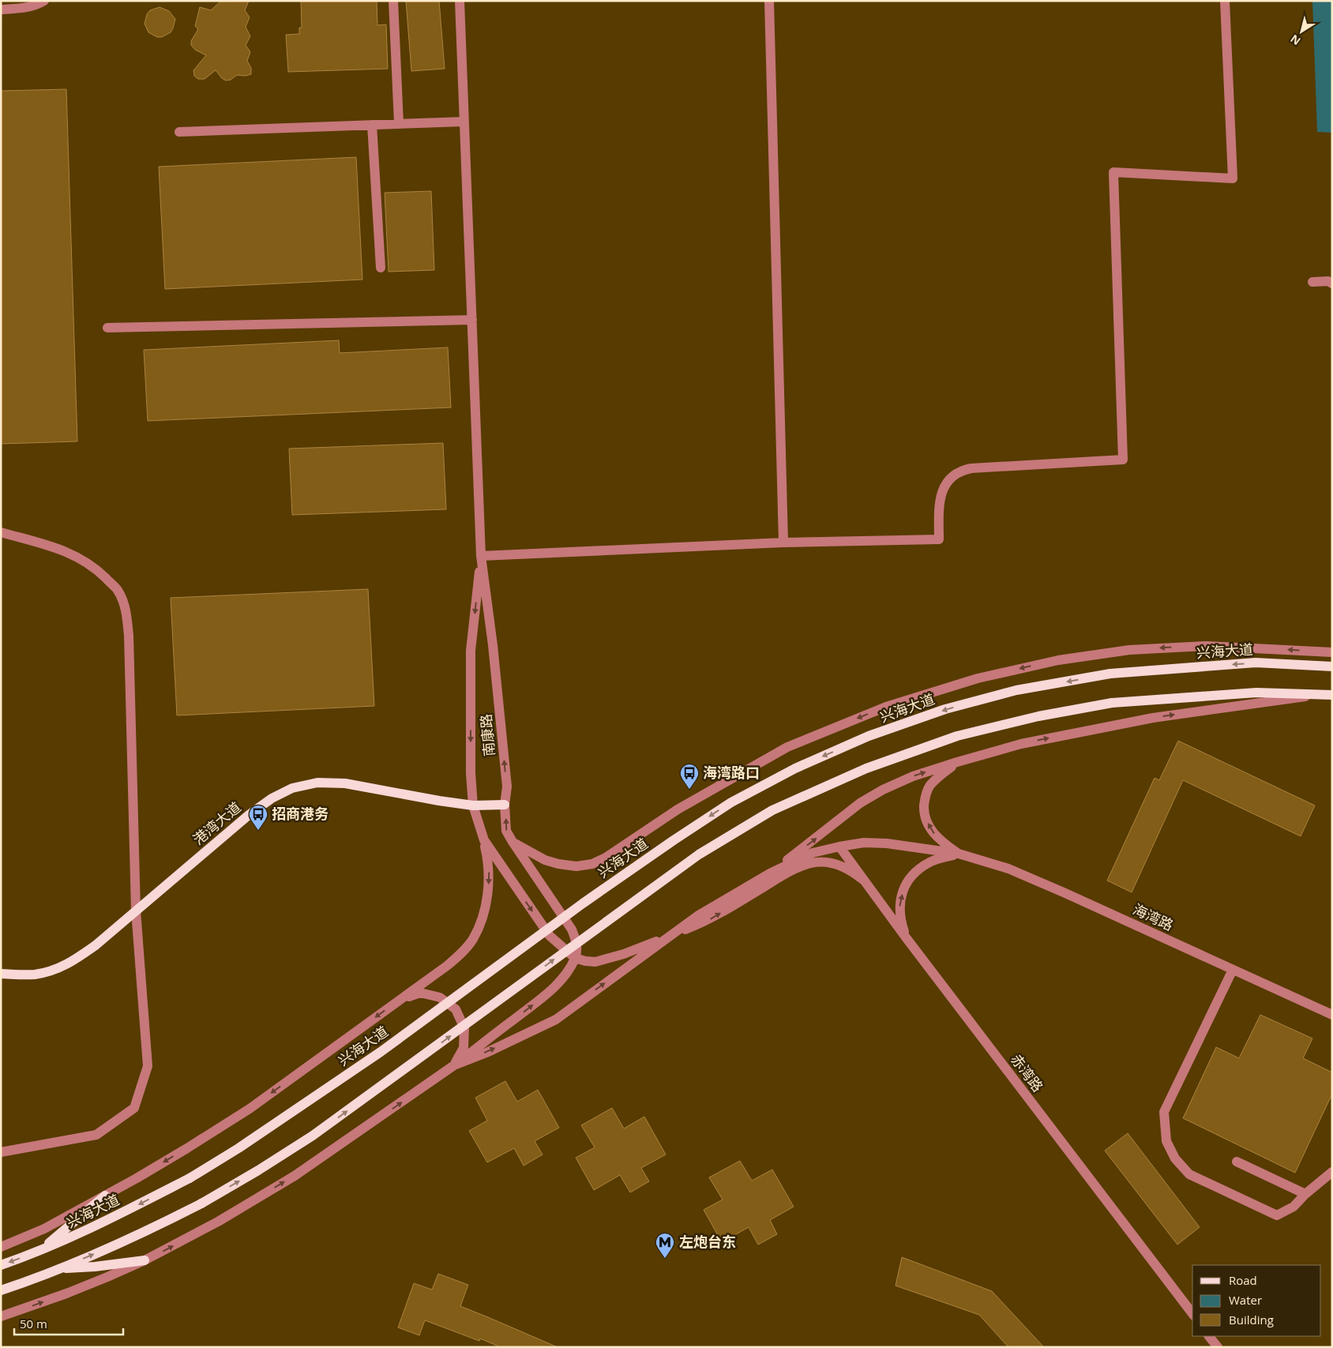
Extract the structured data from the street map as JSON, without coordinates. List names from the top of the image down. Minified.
{"streets":{"main road":["兴海大道","港湾大道"],"street":["南康路","海湾路","赤湾路"]},"crossings":[["兴海大道","南康路"],["南康路","港湾大道"]],"places":{"bus stop":["海湾路口","招商港务"],"metro station":["左炮台东"]},"legend":["Road","Water","Building"],"scale_bar":"50 m","north":"bottom left"}
